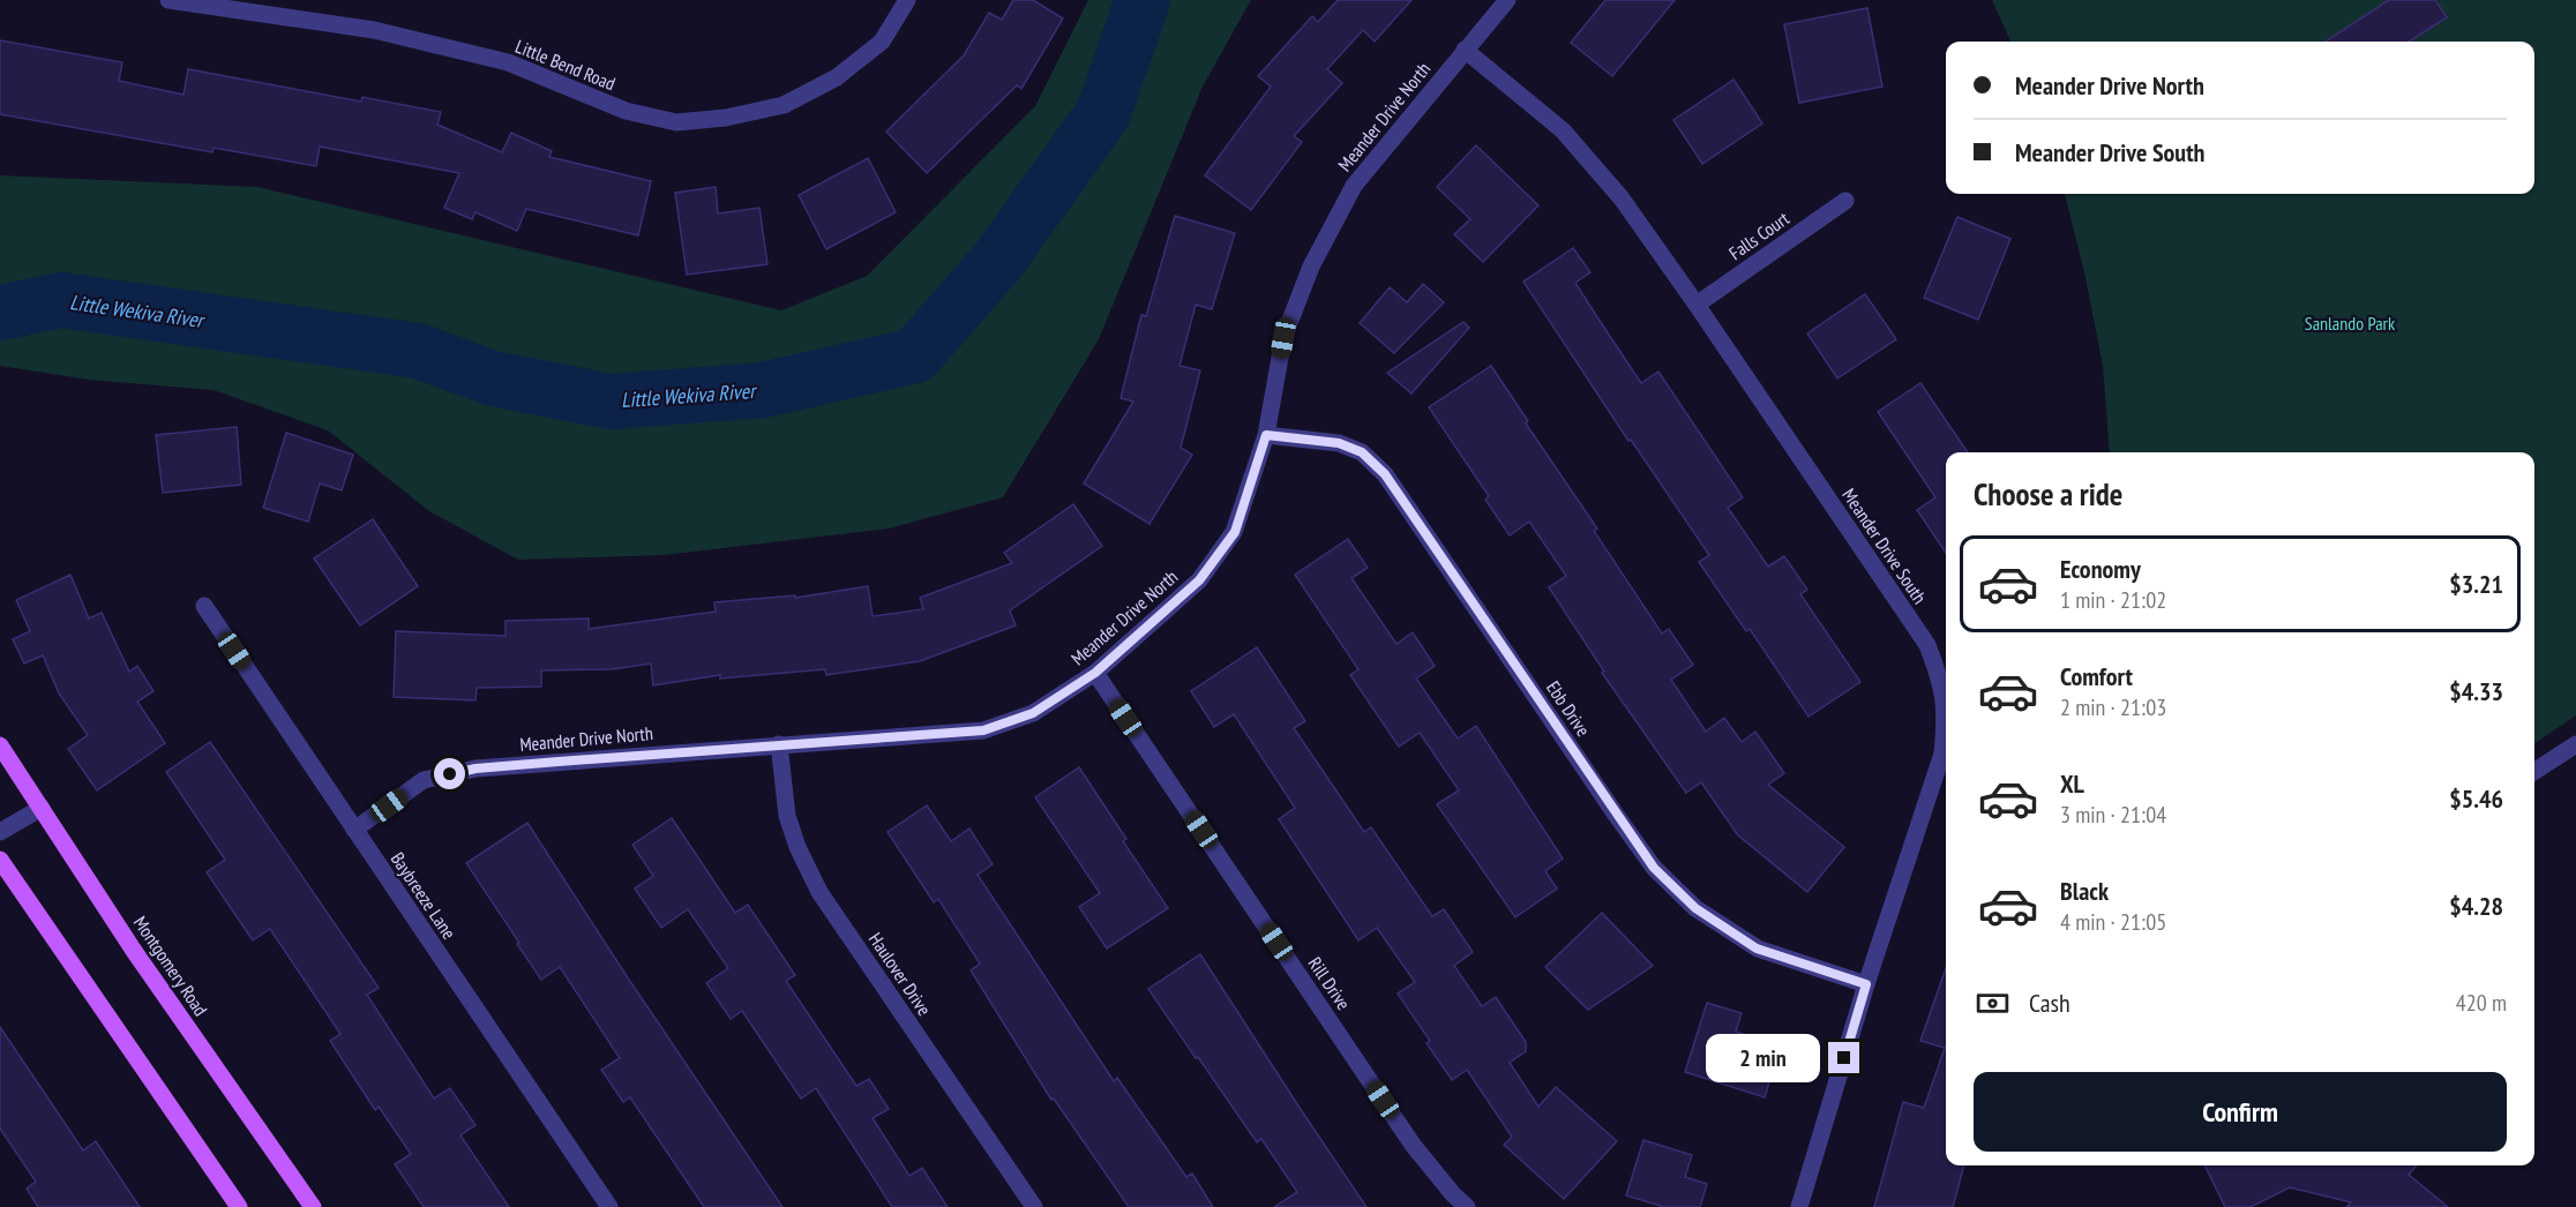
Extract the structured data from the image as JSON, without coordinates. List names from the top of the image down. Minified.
{"streets":{"main road":["Montgomery Road"],"street":["Little Bend Road","Meander Drive North","Falls Court","Meander Drive South","Ebb Drive","Baybreeze Lane","Haulover Drive","Rill Drive"]},"crossings":[["Meander Drive North","Meander Drive South"],["Meander Drive North","Ebb Drive"],["Meander Drive North","Baybreeze Lane"],["Meander Drive North","Haulover Drive"],["Meander Drive North","Rill Drive"],["Falls Court","Meander Drive South"],["Meander Drive South","Ebb Drive"]],"water":["Little Wekiva River"],"parks":["Sanlando Park"],"page":{"banner":["Meander Drive North","Meander Drive South"],"heading":"Choose a ride","list":[{"name":"Economy","note":"1 min · 21:02","value":"$3.21"},{"name":"Comfort","note":"2 min · 21:03","value":"$4.33"},{"name":"XL","note":"3 min · 21:04","value":"$5.46"},{"name":"Black","note":"4 min · 21:05","value":"$4.28"}],"pay":["Cash","420 m"],"bubble":"2 min","buttons":"Confirm"}}
